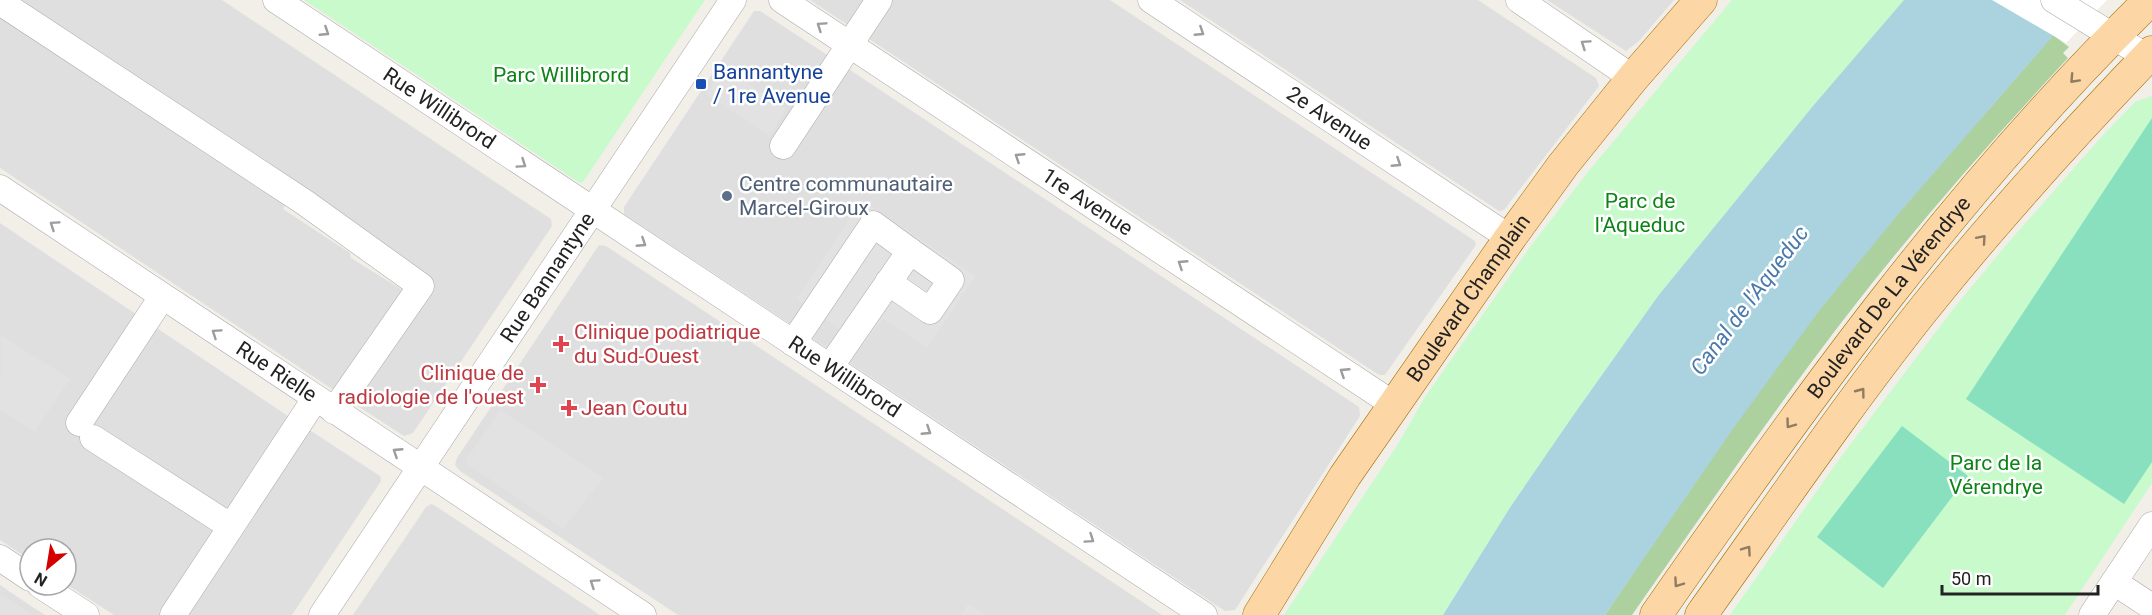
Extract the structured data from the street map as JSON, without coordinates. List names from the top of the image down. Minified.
{"streets":{"main road":["Boulevard De La Vérendrye","Boulevard Champlain"],"street":["Rue Willibrord","2e Avenue","1re Avenue","Rue Bannantyne","Rue Rielle"]},"crossings":[["Rue Willibrord","Rue Bannantyne"],["2e Avenue","Boulevard Champlain"],["1re Avenue","Boulevard Champlain"],["Rue Bannantyne","Rue Rielle"]],"one_way":["Rue Willibrord","2e Avenue","1re Avenue","Rue Rielle"],"water":["Canal de l'Aqueduc"],"parks":["Parc Willibrord","Parc de l'Aqueduc","Parc de la Vérendrye"],"places":{"transit":["Bannantyne / 1re Avenue"],"other":["Centre communautaire Marcel-Giroux"],"health":["Clinique podiatrique du Sud-Ouest","Clinique de radiologie de l'ouest","Jean Coutu"]},"scale_bar":"50 m","north":"bottom left"}
